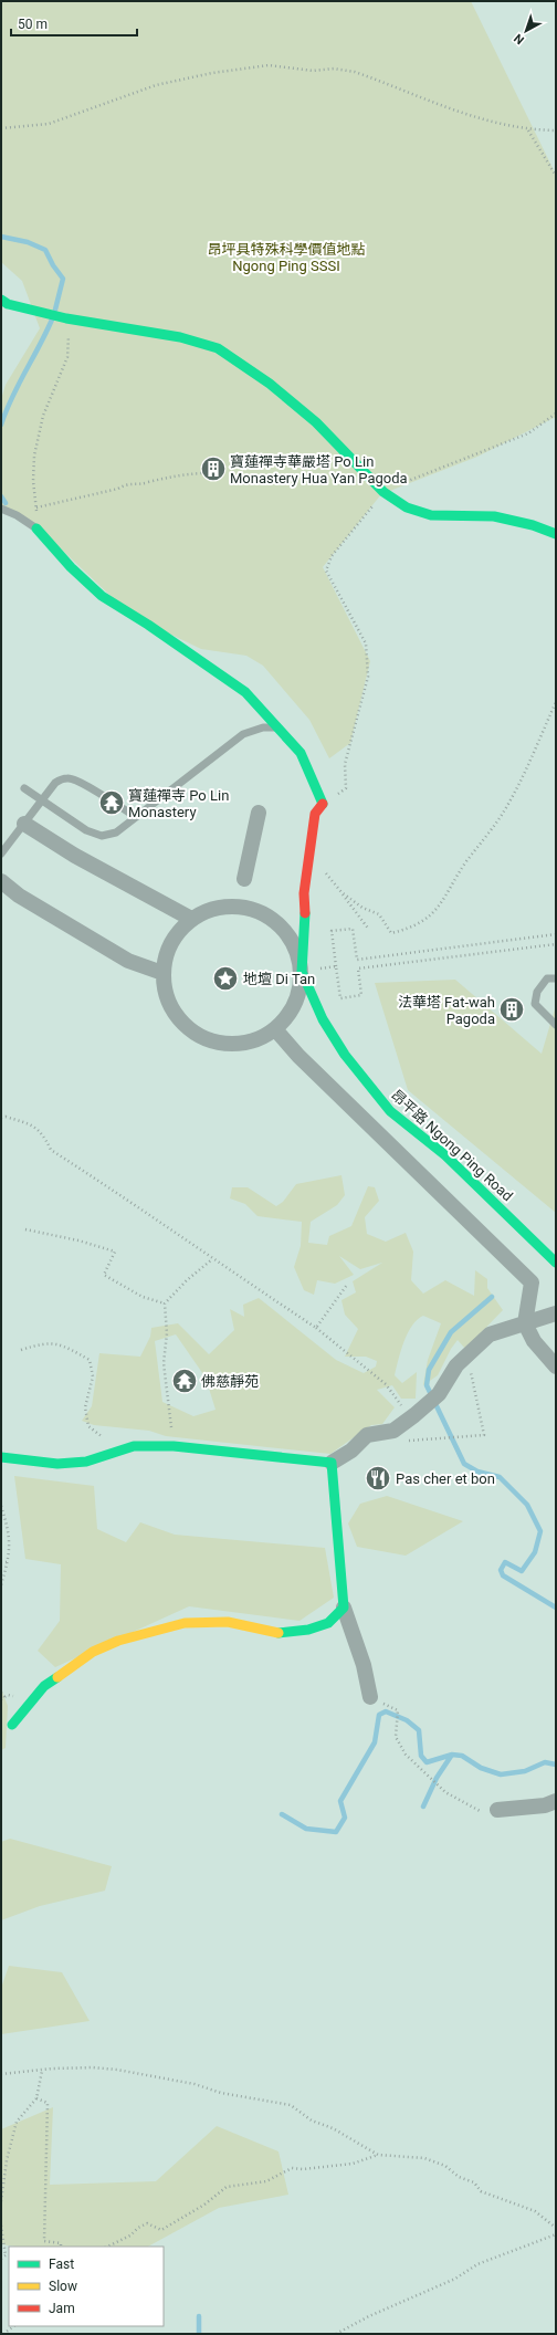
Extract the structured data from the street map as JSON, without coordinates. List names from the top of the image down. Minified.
{"streets":{"street":["昂平路 Ngong Ping Road"]},"parks":["昂坪具特殊科學價值地點 Ngong Ping SSSI"],"places":{"building":["寶蓮禪寺華嚴塔 Po Lin Monastery Hua Yan Pagoda","法華塔 Fat-wah Pagoda"],"temple":["寶蓮禪寺 Po Lin Monastery","佛慈靜苑"],"place":["地壇 Di Tan"],"restaurant":["Pas cher et bon"]},"legend":["Fast","Slow","Jam"],"scale_bar":"50 m","north":"bottom left"}
